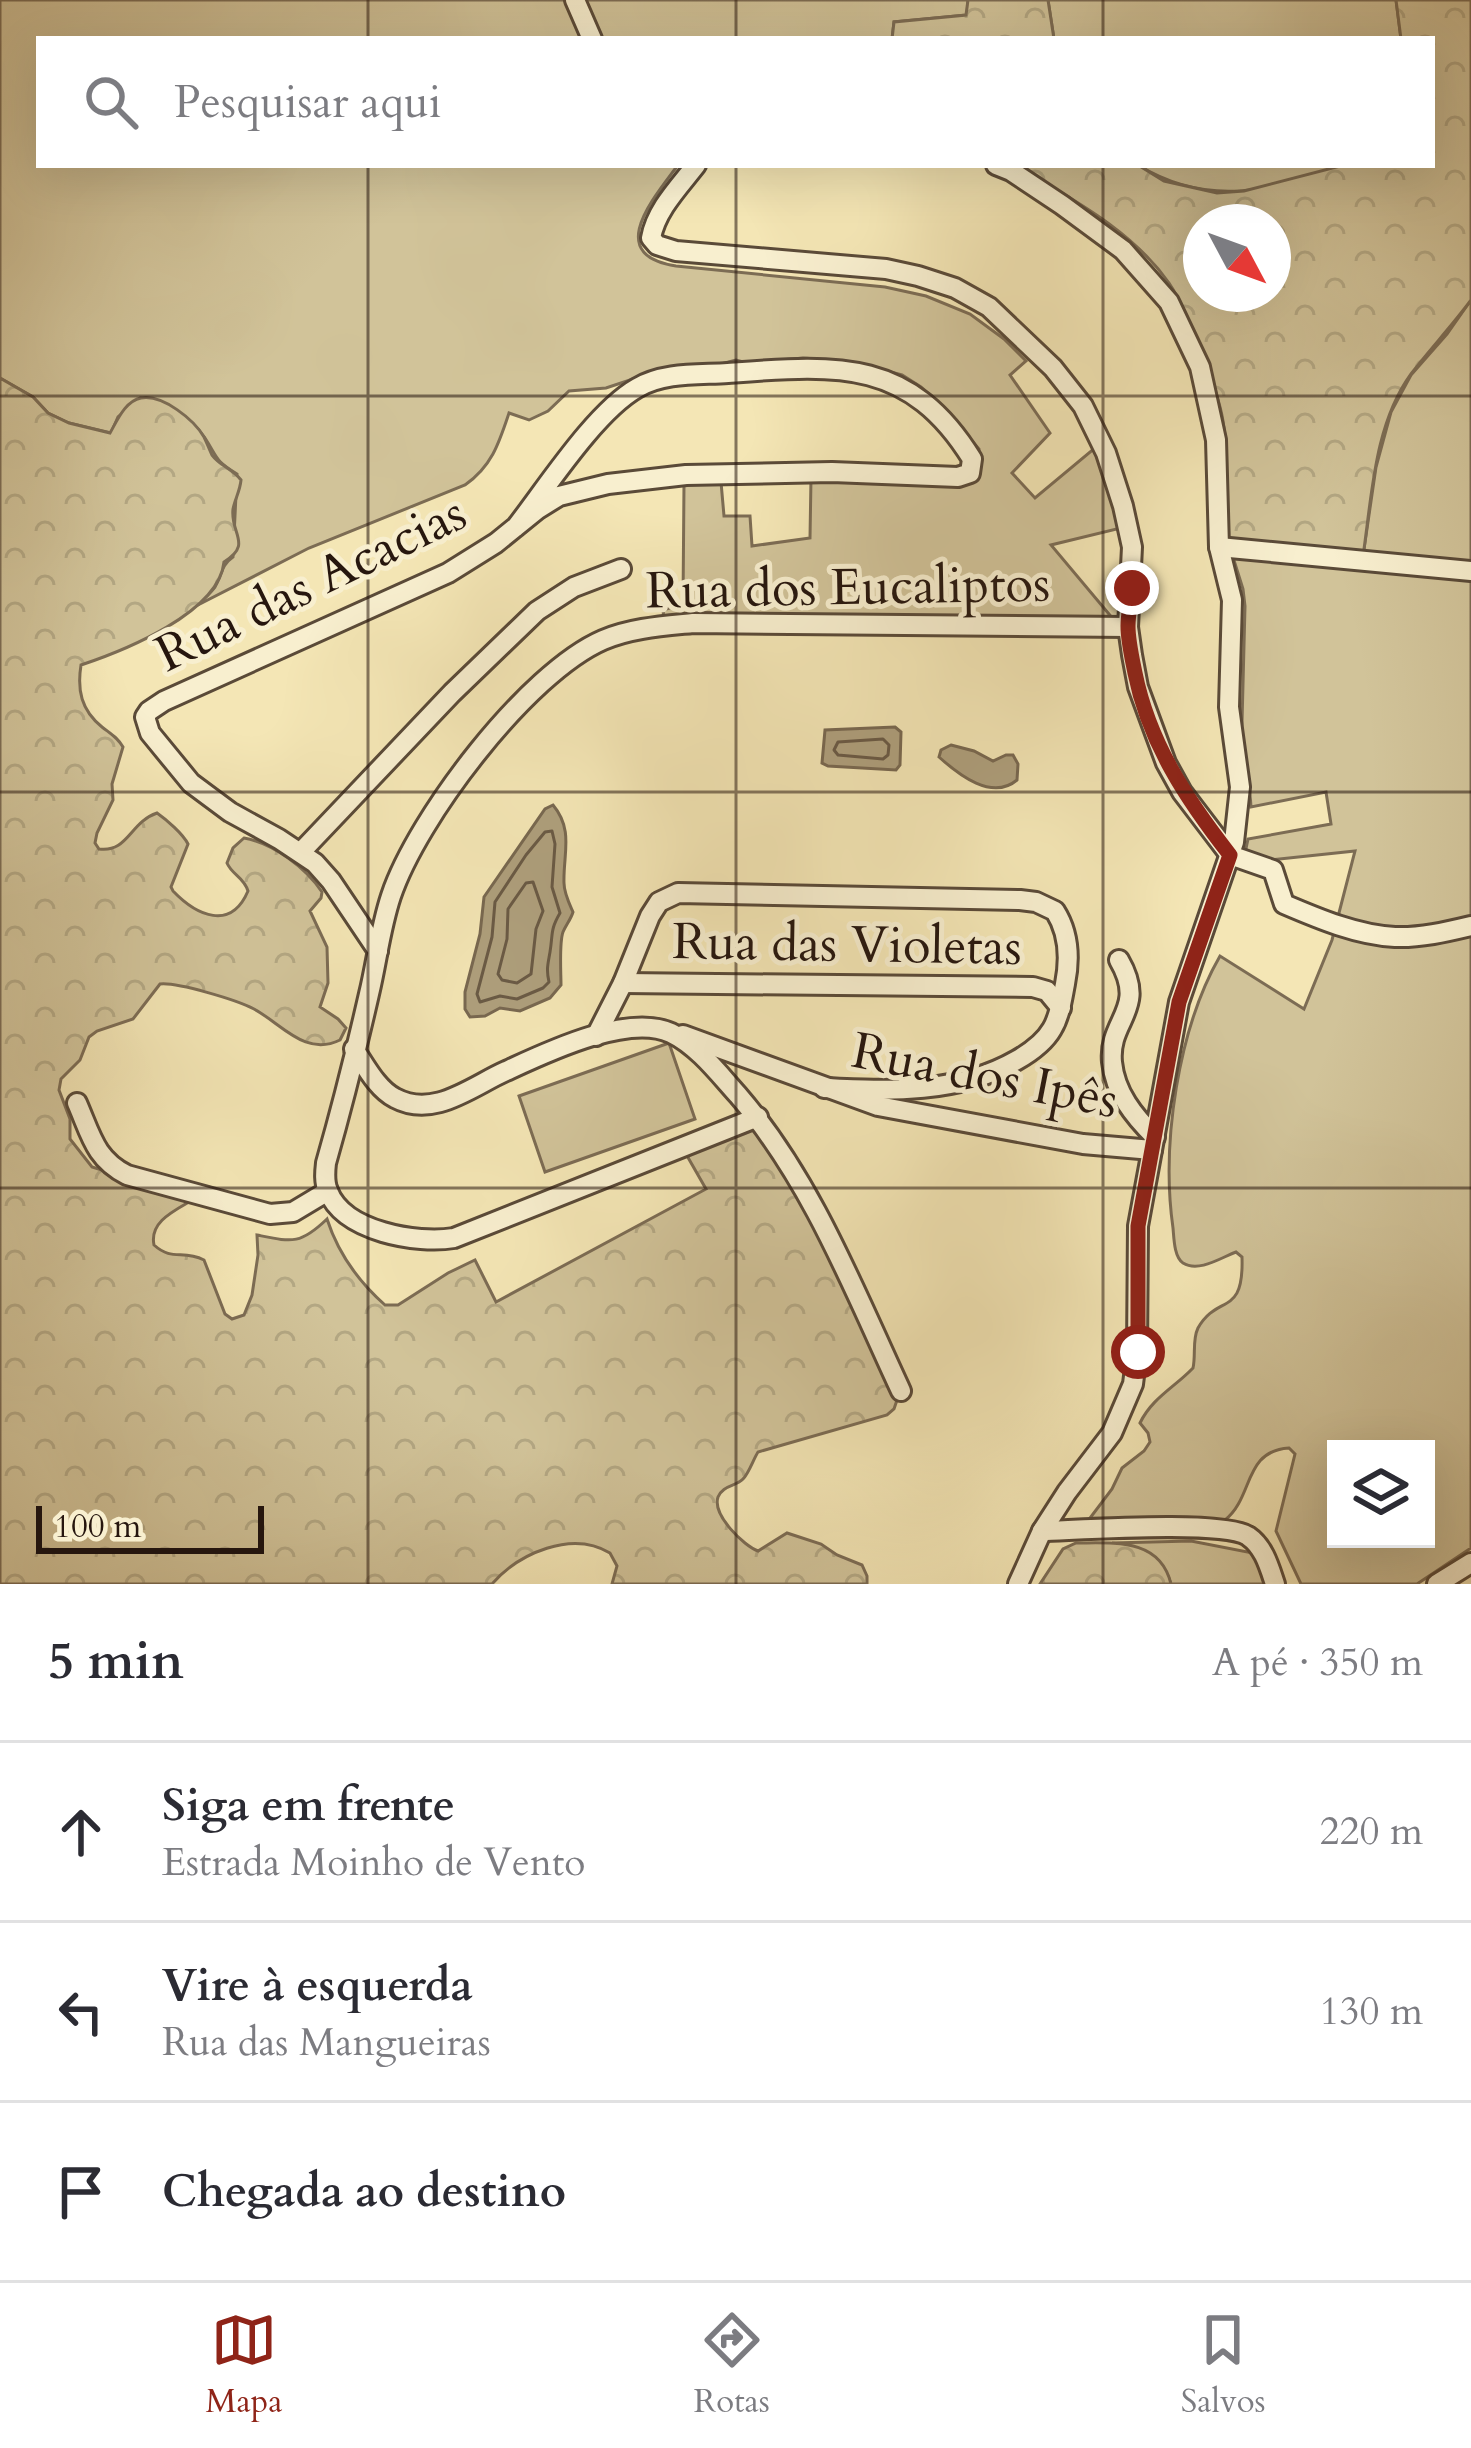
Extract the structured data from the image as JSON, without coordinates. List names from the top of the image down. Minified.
{"streets":{"street":["Rua das Acacias","Rua dos Eucaliptos","Rua das Violetas","Rua dos Ipês"]},"scale_bar":"100 m","north":"bottom right","page":{"search":"Pesquisar aqui","scale":"100 m","heading":["5 min","A pé · 350 m"],"list":[["Siga em frente","Estrada Moinho de Vento","220 m"],["Vire à esquerda","Rua das Mangueiras","130 m"],"Chegada ao destino"],"nav":["Mapa","Rotas","Salvos"]}}
